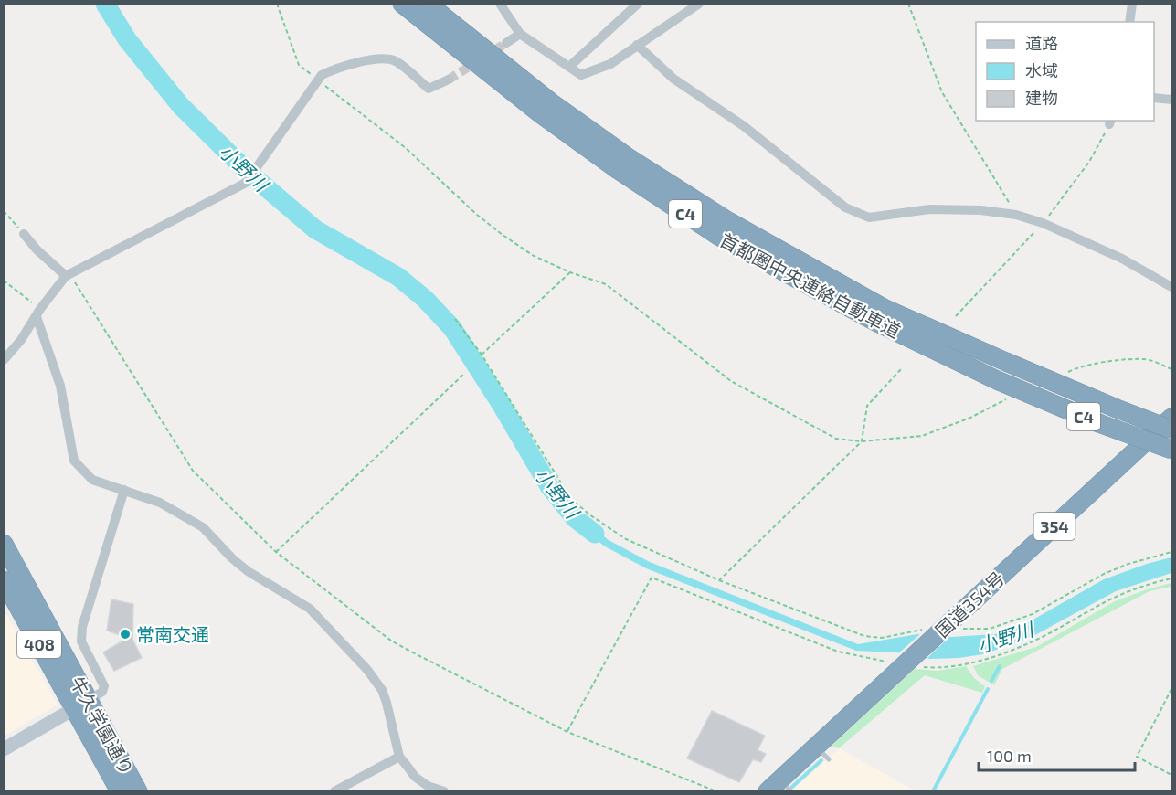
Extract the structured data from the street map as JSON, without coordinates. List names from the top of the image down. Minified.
{"streets":{"highway":["C4","首都圏中央連絡自動車道","354","国道354号","408","牛久学園通り"]},"water":["小野川"],"places":["常南交通"],"legend":["道路","水域","建物"],"scale_bar":"100 m"}
